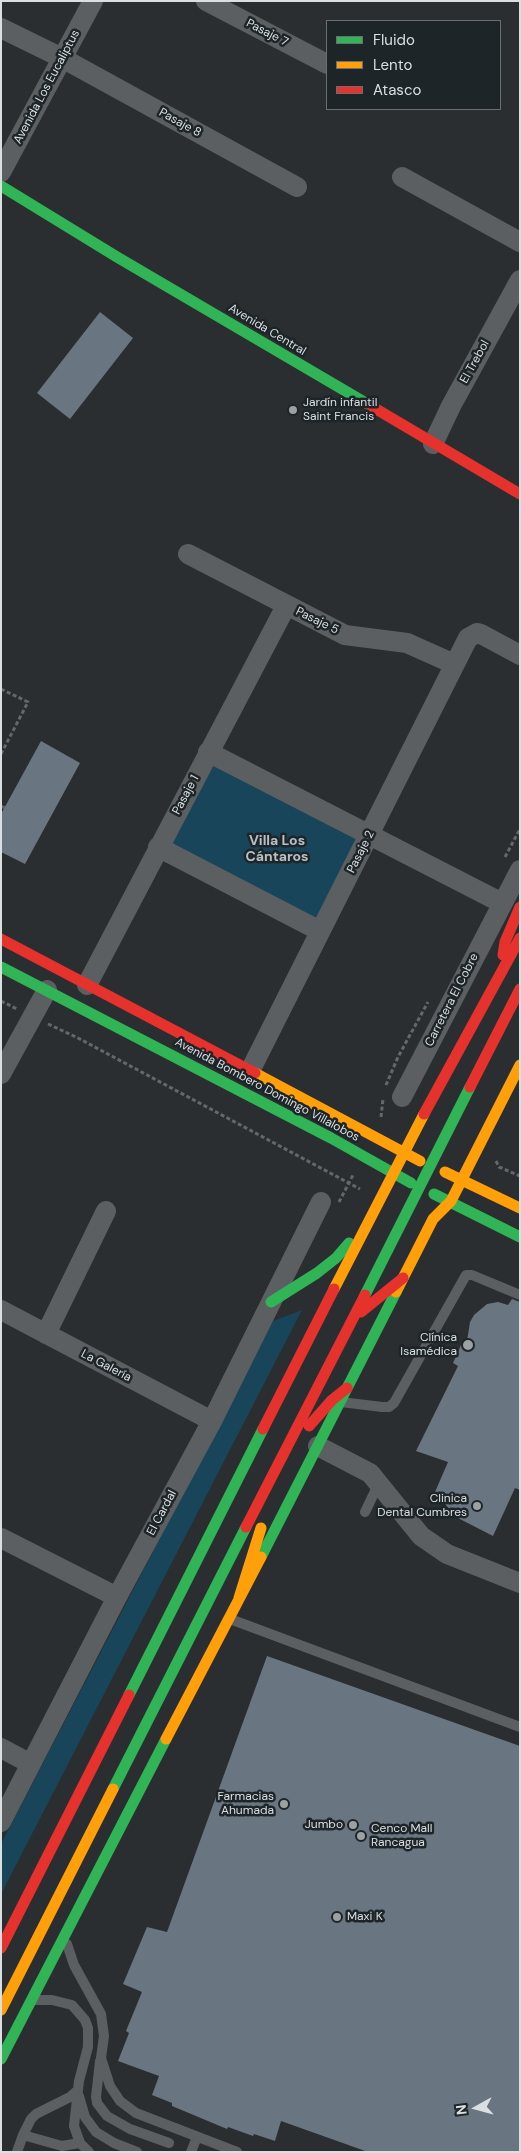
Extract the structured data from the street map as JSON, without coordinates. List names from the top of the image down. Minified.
{"streets":{"main road":["Avenida Central","Avenida Bombero Domingo Villalobos"],"street":["Pasaje 7","Avenida Los Eucaliptus","Pasaje 8","El Trebol","Pasaje 5","Pasaje 1","Pasaje 2","Carretera El Cobre","La Galería","El Cardal"]},"crossings":[["Avenida Los Eucaliptus","Pasaje 8"],["Avenida Central","El Trebol"],["Pasaje 5","Pasaje 1"],["Pasaje 5","Pasaje 2"],["Pasaje 1","Avenida Bombero Domingo Villalobos"],["Pasaje 2","Avenida Bombero Domingo Villalobos"],["La Galería","El Cardal"]],"districts":["Villa Los Cántaros"],"places":["Jardín infantil Saint Francis","Clínica Isamédica","Clinica Dental Cumbres","Farmacias Ahumada","Jumbo","Cenco Mall Rancagua","Maxi K"],"legend":["Fluido","Lento","Atasco"],"north":"left"}
